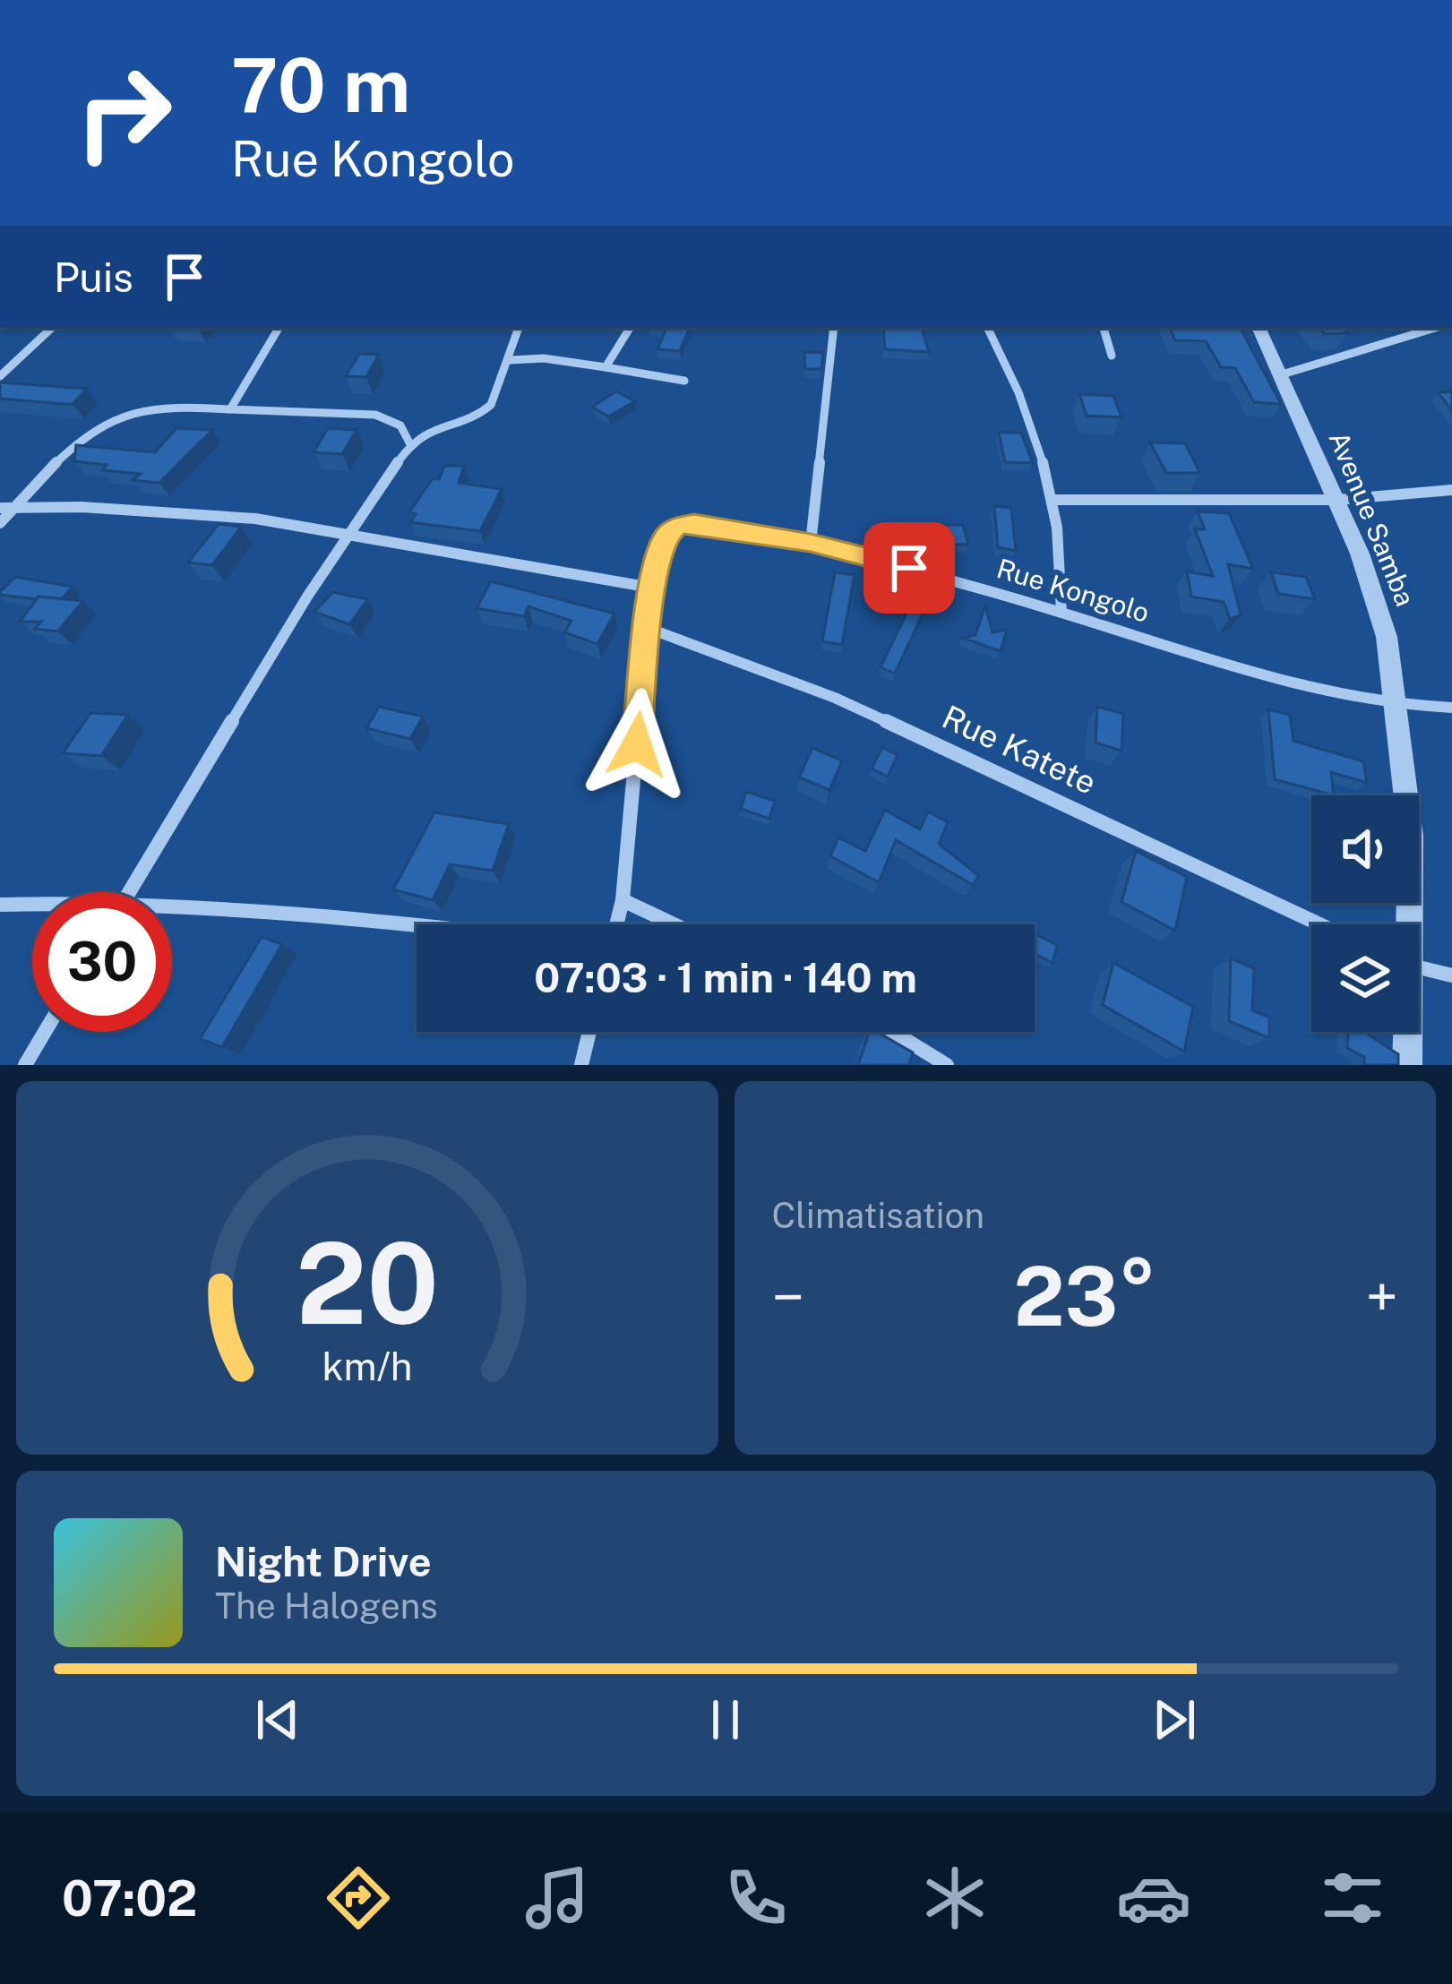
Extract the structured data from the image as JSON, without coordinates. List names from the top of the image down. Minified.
{"streets":{"street":["Avenue Samba","Rue Kongolo","Rue Katete"]},"crossings":[["Avenue Samba","Rue Kongolo"]],"page":{"turn":["70 m","Rue Kongolo"],"then":"Puis","limit":"30","trip":"07:03 · 1 min · 140 m","tile":"Climatisation","heat":["−","23°","+"],"song":["Night Drive","The Halogens"],"tabs":"07:02","gauge":["20","km/h"]}}
